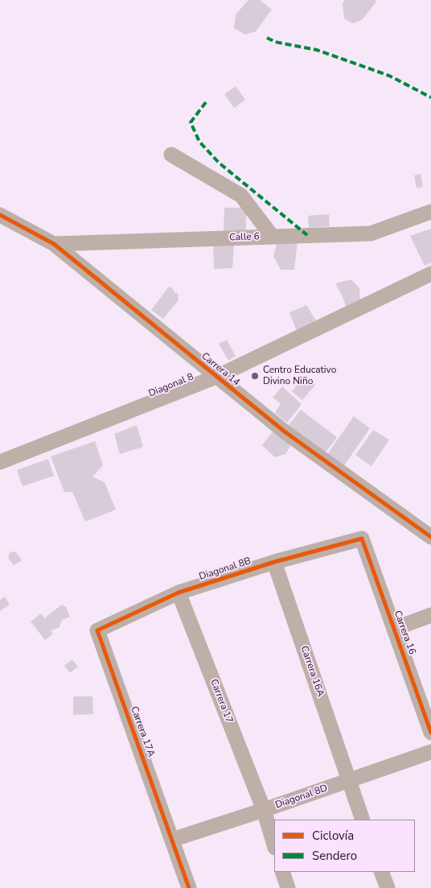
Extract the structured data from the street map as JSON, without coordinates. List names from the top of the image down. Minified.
{"streets":{"street":["Calle 6","Carrera 14","Diagonal 8","Diagonal 8B","Carrera 16","Carrera 16A","Carrera 17","Carrera 17A","Diagonal 8D"]},"crossings":[["Calle 6","Carrera 14"],["Carrera 14","Diagonal 8"],["Diagonal 8B","Carrera 16"],["Diagonal 8B","Carrera 16A"],["Diagonal 8B","Carrera 17"],["Diagonal 8B","Carrera 17A"],["Carrera 16A","Diagonal 8D"],["Carrera 17","Diagonal 8D"],["Carrera 17A","Diagonal 8D"]],"places":["Centro Educativo Divino Niño"],"legend":["Ciclovía","Sendero"]}
